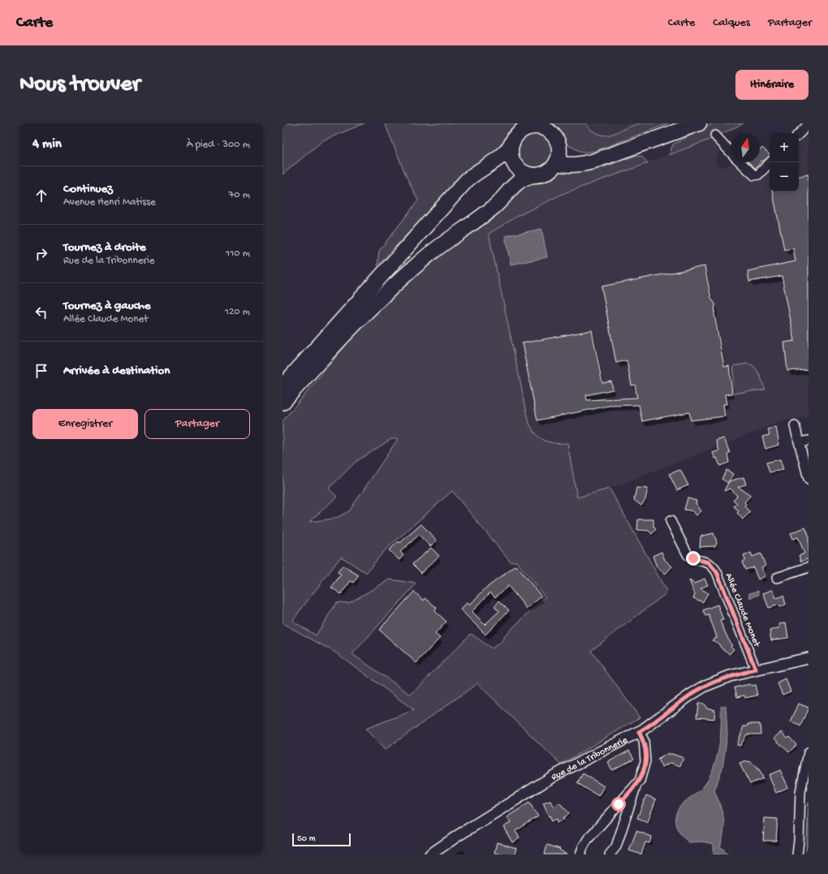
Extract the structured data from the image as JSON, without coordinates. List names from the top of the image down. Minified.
{"streets":{"street":["Allée Claude Monet","Rue de la Tribonnerie"]},"crossings":[["Allée Claude Monet","Rue de la Tribonnerie"]],"scale_bar":"50 m","north":"top","page":{"header":"Carte","nav":["Carte","Calques","Partager"],"buttons":["Itinéraire",["Enregistrer","Partager"]],"title":"Nous trouver","heading":["4 min","À pied · 300 m"],"map_buttons":["+","−"],"list":[["Continuez","Avenue Henri Matisse","70 m"],["Tournez à droite","Rue de la Tribonnerie","110 m"],["Tournez à gauche","Allée Claude Monet","120 m"],"Arrivée à destination"],"scale":"50 m"}}
